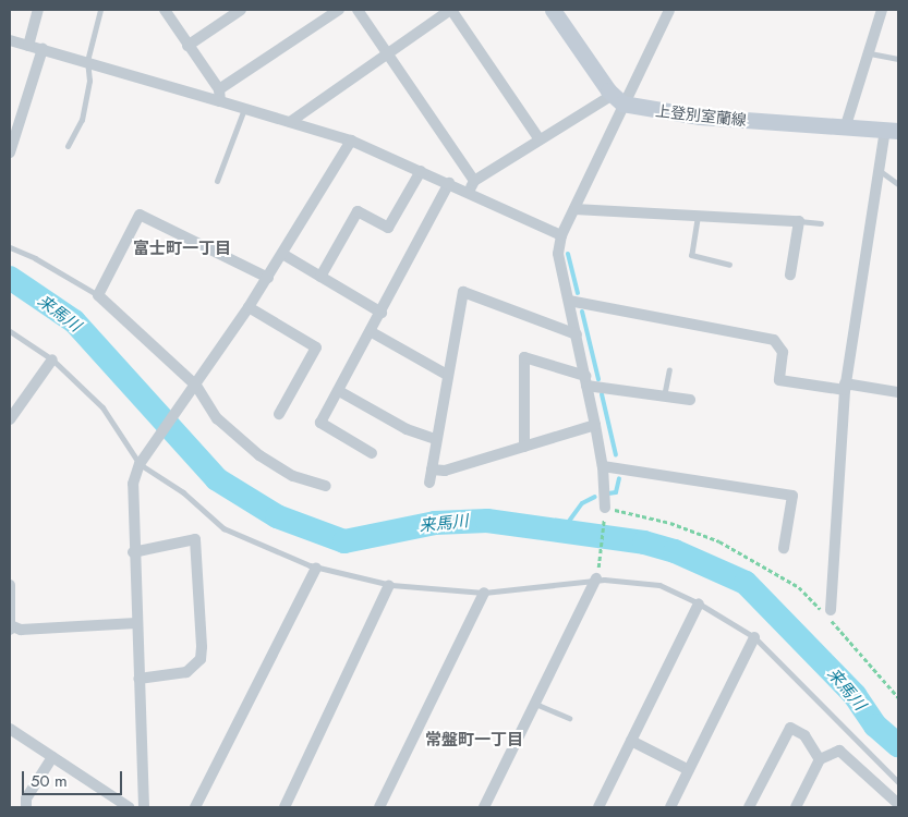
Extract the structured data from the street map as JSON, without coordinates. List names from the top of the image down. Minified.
{"streets":{"main road":["上登別室蘭線"]},"districts":["富士町一丁目","常盤町一丁目"],"water":["来馬川"],"scale_bar":"50 m"}
